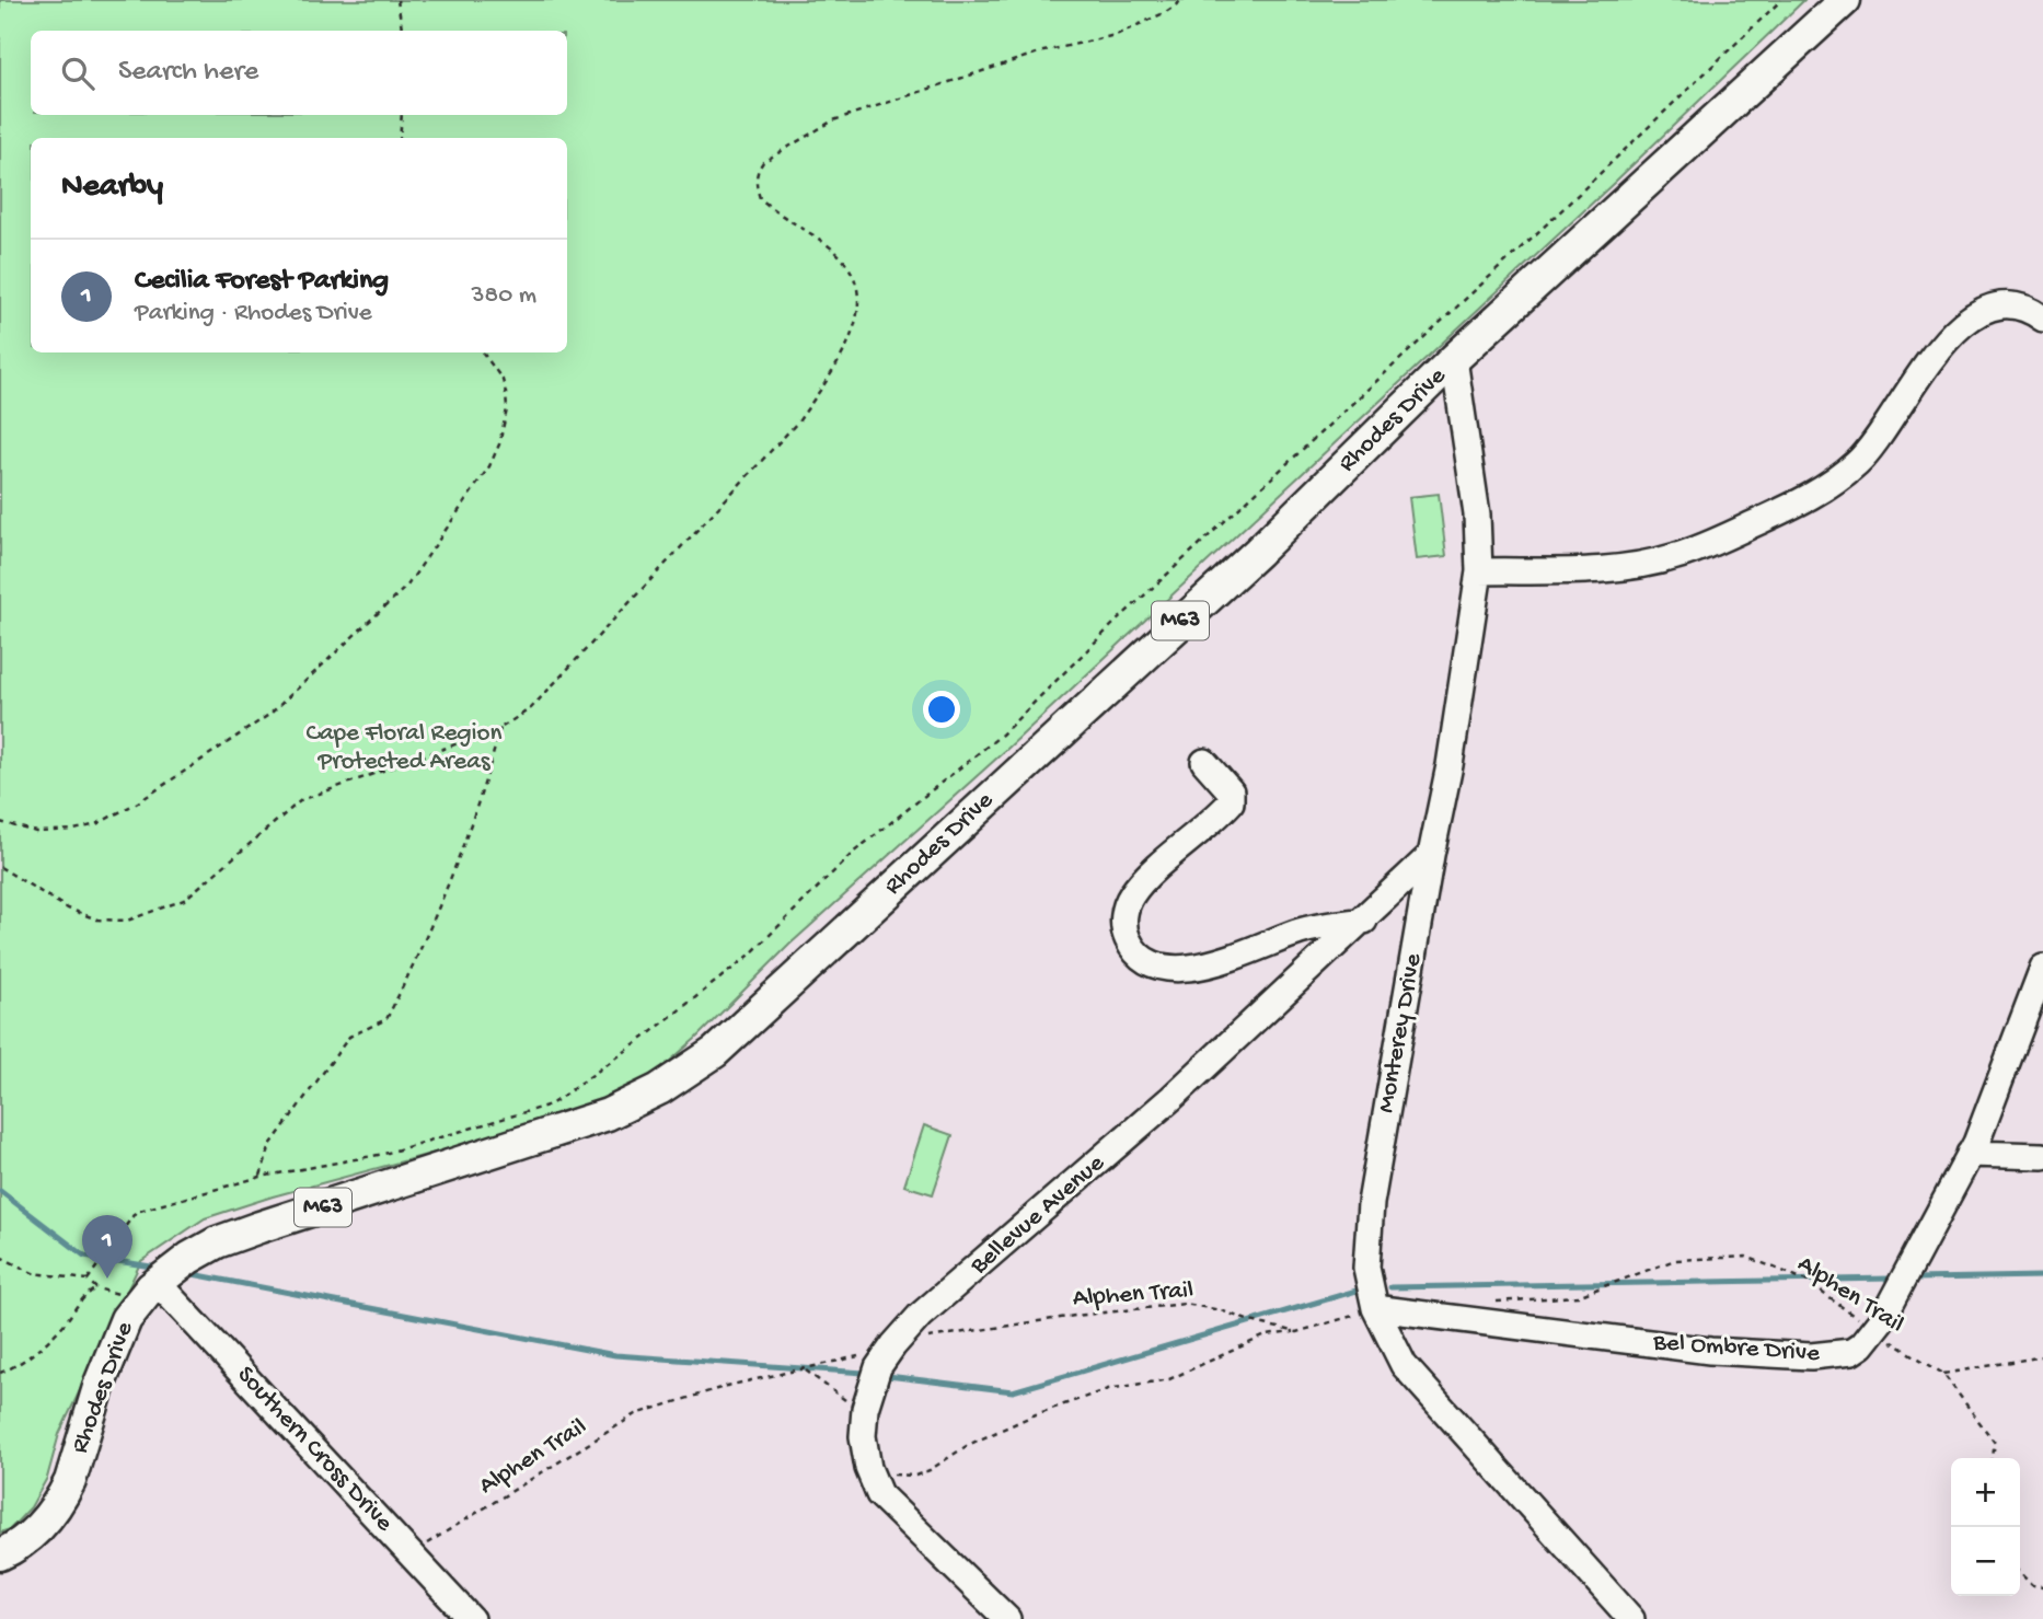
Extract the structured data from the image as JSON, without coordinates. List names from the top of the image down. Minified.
{"streets":{"main road":["Rhodes Drive","M63"],"street":["Monterey Drive","Bellevue Avenue","Bel Ombre Drive","Southern Cross Drive"],"path":["Alphen Trail"]},"crossings":[["Rhodes Drive","Monterey Drive"],["Rhodes Drive","Southern Cross Drive"],["Monterey Drive","Bellevue Avenue"],["Monterey Drive","Alphen Trail"],["Monterey Drive","Bel Ombre Drive"],["Bellevue Avenue","Alphen Trail"],["Alphen Trail","Bel Ombre Drive"],["Alphen Trail","Southern Cross Drive"]],"parks":["Cape Floral Region Protected Areas"],"page":{"search":"Search here","heading":"Nearby","list":[{"mark":"1","name":"Cecilia Forest Parking","note":"Parking · Rhodes Drive","value":"380 m"}],"pins":"1","map_buttons":["+","−"]}}
